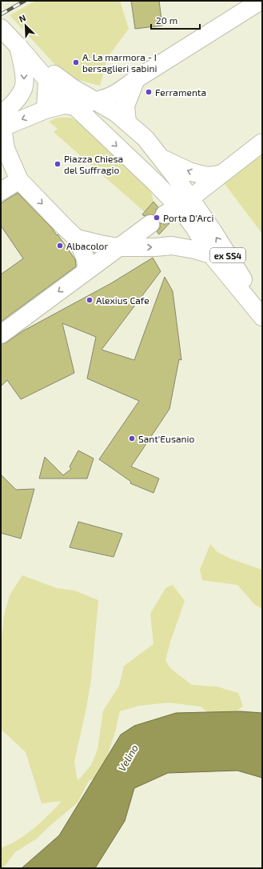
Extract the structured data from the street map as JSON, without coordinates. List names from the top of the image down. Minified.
{"streets":{"street":["ex SS4"]},"water":["Velino"],"places":["A. La marmora - I bersaglieri sabini","Ferramenta","Piazza Chiesa del Suffragio","Porta D'Arci","Albacolor","Alexius Cafe","Sant'Eusanio"],"scale_bar":"20 m","north":"top left"}
